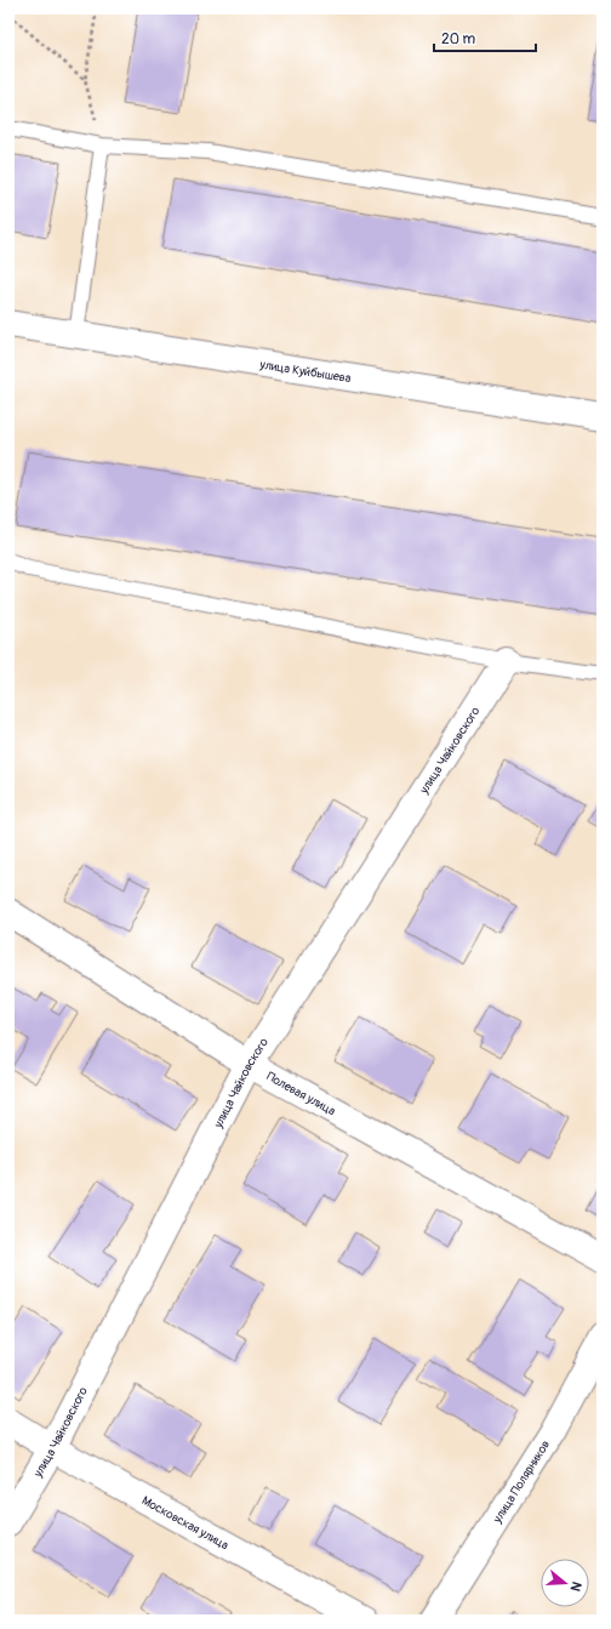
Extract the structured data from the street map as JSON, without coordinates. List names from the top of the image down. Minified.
{"streets":{"street":["улица Куйбышева","улица Чайковского","Полевая улица","улица Полярников","Московская улица"]},"crossings":[["улица Чайковского","Полевая улица"],["улица Чайковского","Московская улица"]],"scale_bar":"20 m","north":"right"}
